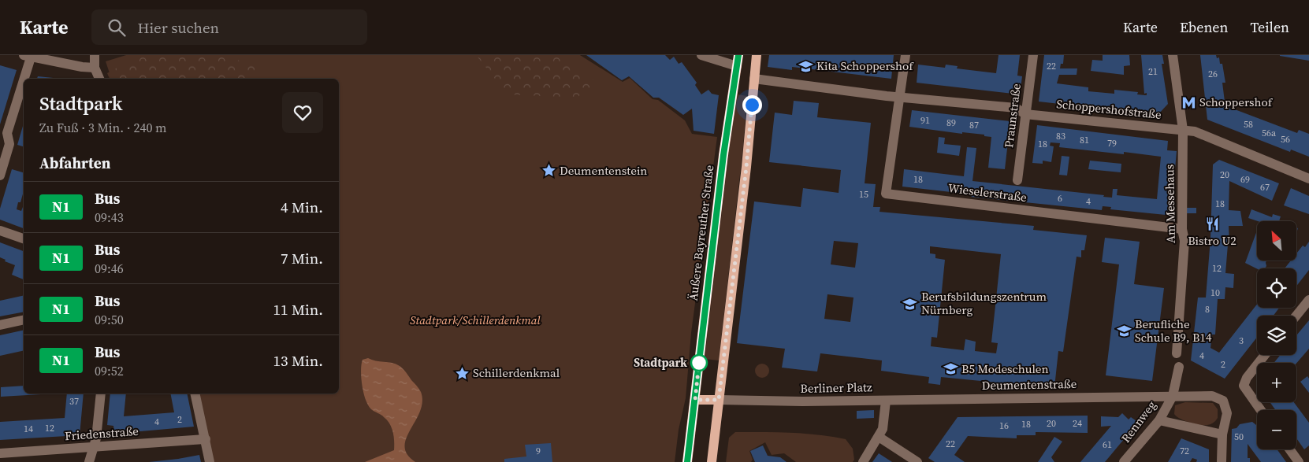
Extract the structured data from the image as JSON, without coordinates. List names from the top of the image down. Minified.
{"streets":{"main road":["Äußere Bayreuther Straße"],"street":["Schoppershofstraße","Praunstraße","Wieselerstraße","Am Messehaus","Deumentenstraße","Berliner Platz","Rennweg","Friedenstraße"]},"crossings":[["Schoppershofstraße","Praunstraße"],["Schoppershofstraße","Wieselerstraße"],["Schoppershofstraße","Am Messehaus"],["Wieselerstraße","Am Messehaus"],["Deumentenstraße","Berliner Platz"],["Deumentenstraße","Rennweg"]],"parks":["Stadtpark/Schillerdenkmal"],"places":{"school or university":["Kita Schoppershof","Berufsbildungszentrum Nürnberg","Berufliche Schule B9, B14","B5 Modeschulen"],"metro station":["Schoppershof"],"place":["Deumentenstein","Schillerdenkmal"],"restaurant":["Bistro U2"],"other":["Stadtpark"]},"lines":["bus line N1"],"house_numbers":["22","21","26","91","89","58","87","56a","83","56","81","79","18","20","18","69","67","15","6","4","18","12","10","8","3","4","2","37","2","4","20","24","18","16","12","14","50","22","61","9","72"],"north":"top left","page":{"header":"Karte","search":"Hier suchen","nav":["Karte","Ebenen","Teilen"],"heading":[["Stadtpark","Zu Fuß · 3 Min. · 240 m"],"Abfahrten"],"list":[{"mark":"N1","name":"Bus","note":"09:43","value":"4 Min."},{"mark":"N1","name":"Bus","note":"09:46","value":"7 Min."},{"mark":"N1","name":"Bus","note":"09:50","value":"11 Min."},{"mark":"N1","name":"Bus","note":"09:52","value":"13 Min."}],"map_buttons":["+","−"]}}
